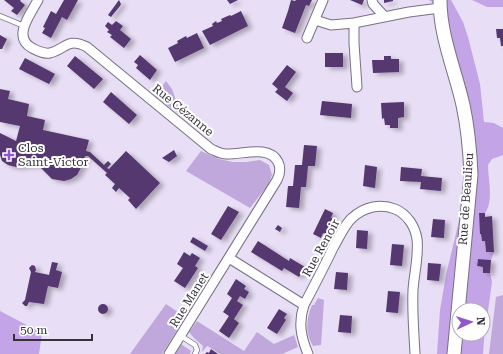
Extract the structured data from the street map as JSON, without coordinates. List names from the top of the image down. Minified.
{"streets":{"street":["Rue Cézanne","Rue de Beaulieu","Rue Renoir","Rue Manet"]},"crossings":[["Rue Cézanne","Rue Manet"]],"places":{"health":["Clos Saint-Victor"]},"scale_bar":"50 m","north":"right"}
